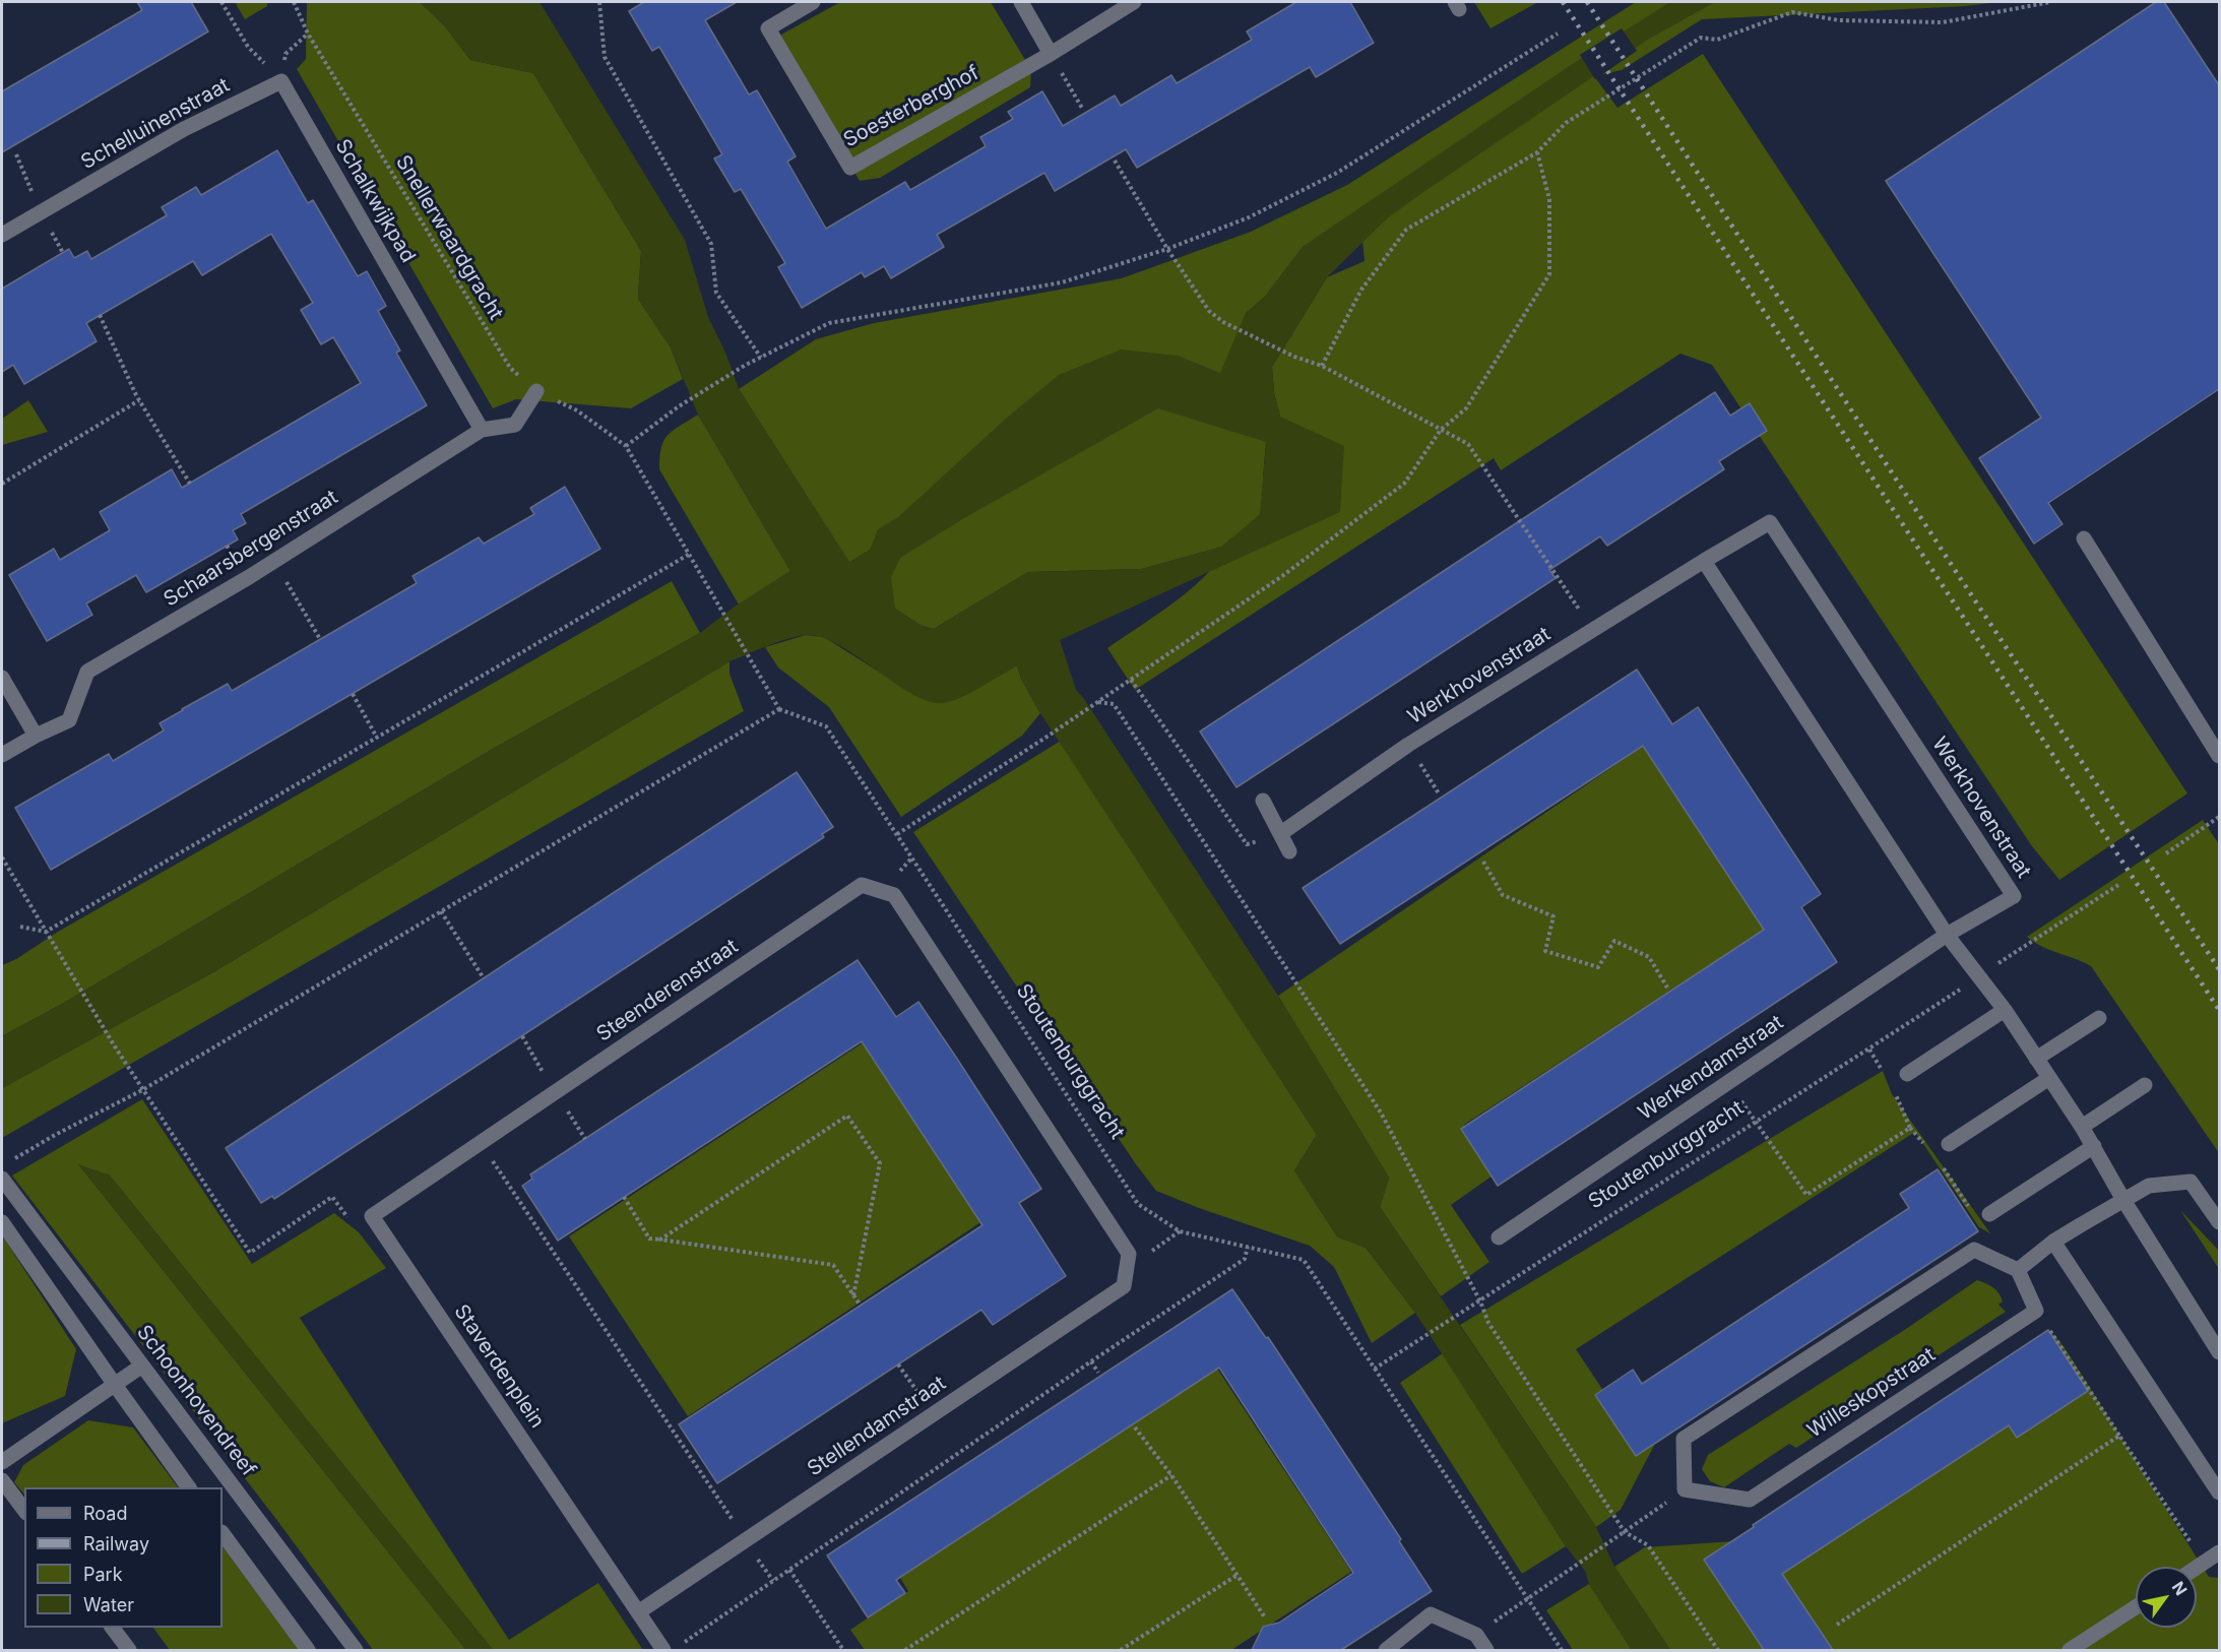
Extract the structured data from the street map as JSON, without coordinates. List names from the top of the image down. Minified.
{"streets":{"street":["Soesterberghof","Schelluinenstraat","Schalkwijkpad","Schaarsbergenstraat","Werkhovenstraat","Steenderenstraat","Werkendamstraat","Staverdenplein","Willeskopstraat","Schoonhovendreef","Stellendamstraat"],"path":["Snellerwaardgracht","Stoutenburggracht"]},"crossings":[["Schelluinenstraat","Schalkwijkpad"],["Schalkwijkpad","Schaarsbergenstraat"],["Snellerwaardgracht","Schaarsbergenstraat"],["Werkhovenstraat","Werkendamstraat"],["Steenderenstraat","Stellendamstraat"],["Staverdenplein","Stellendamstraat"]],"legend":["Road","Railway","Park","Water"],"north":"top right"}
